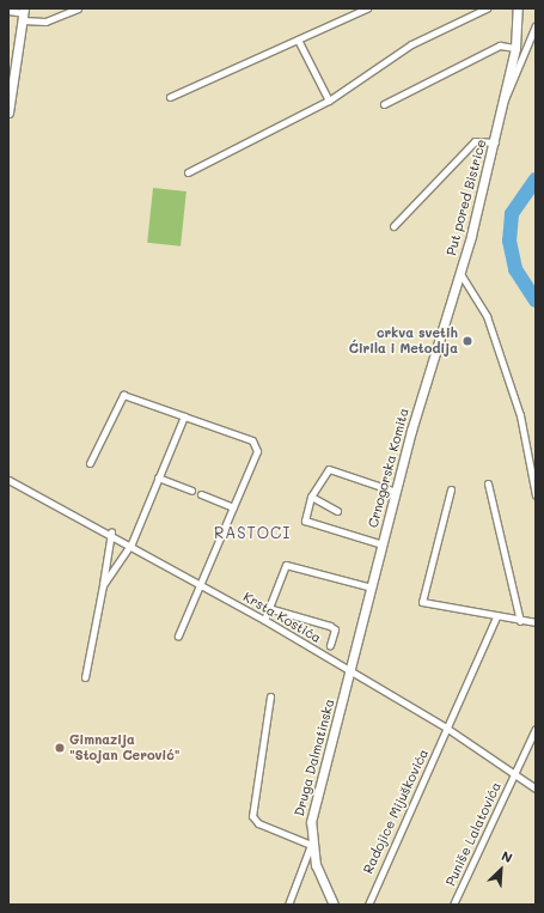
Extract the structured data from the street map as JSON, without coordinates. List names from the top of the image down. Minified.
{"streets":{"street":["Put pored Bistrice","Crnogorska Komita","Krsta Kostića","Druga Dalmatinska","Radojice Mijuškovića","Puniše Lalatovića"]},"crossings":[["Put pored Bistrice","Crnogorska Komita"],["Crnogorska Komita","Krsta Kostića"],["Crnogorska Komita","Druga Dalmatinska"],["Krsta Kostića","Druga Dalmatinska"],["Krsta Kostića","Radojice Mijuškovića"],["Krsta Kostića","Puniše Lalatovića"]],"districts":["RASTOCI"],"places":["crkva svetih Ćirila i Metodija","Gimnazija \"Stojan Cerović\""],"north":"top right"}
